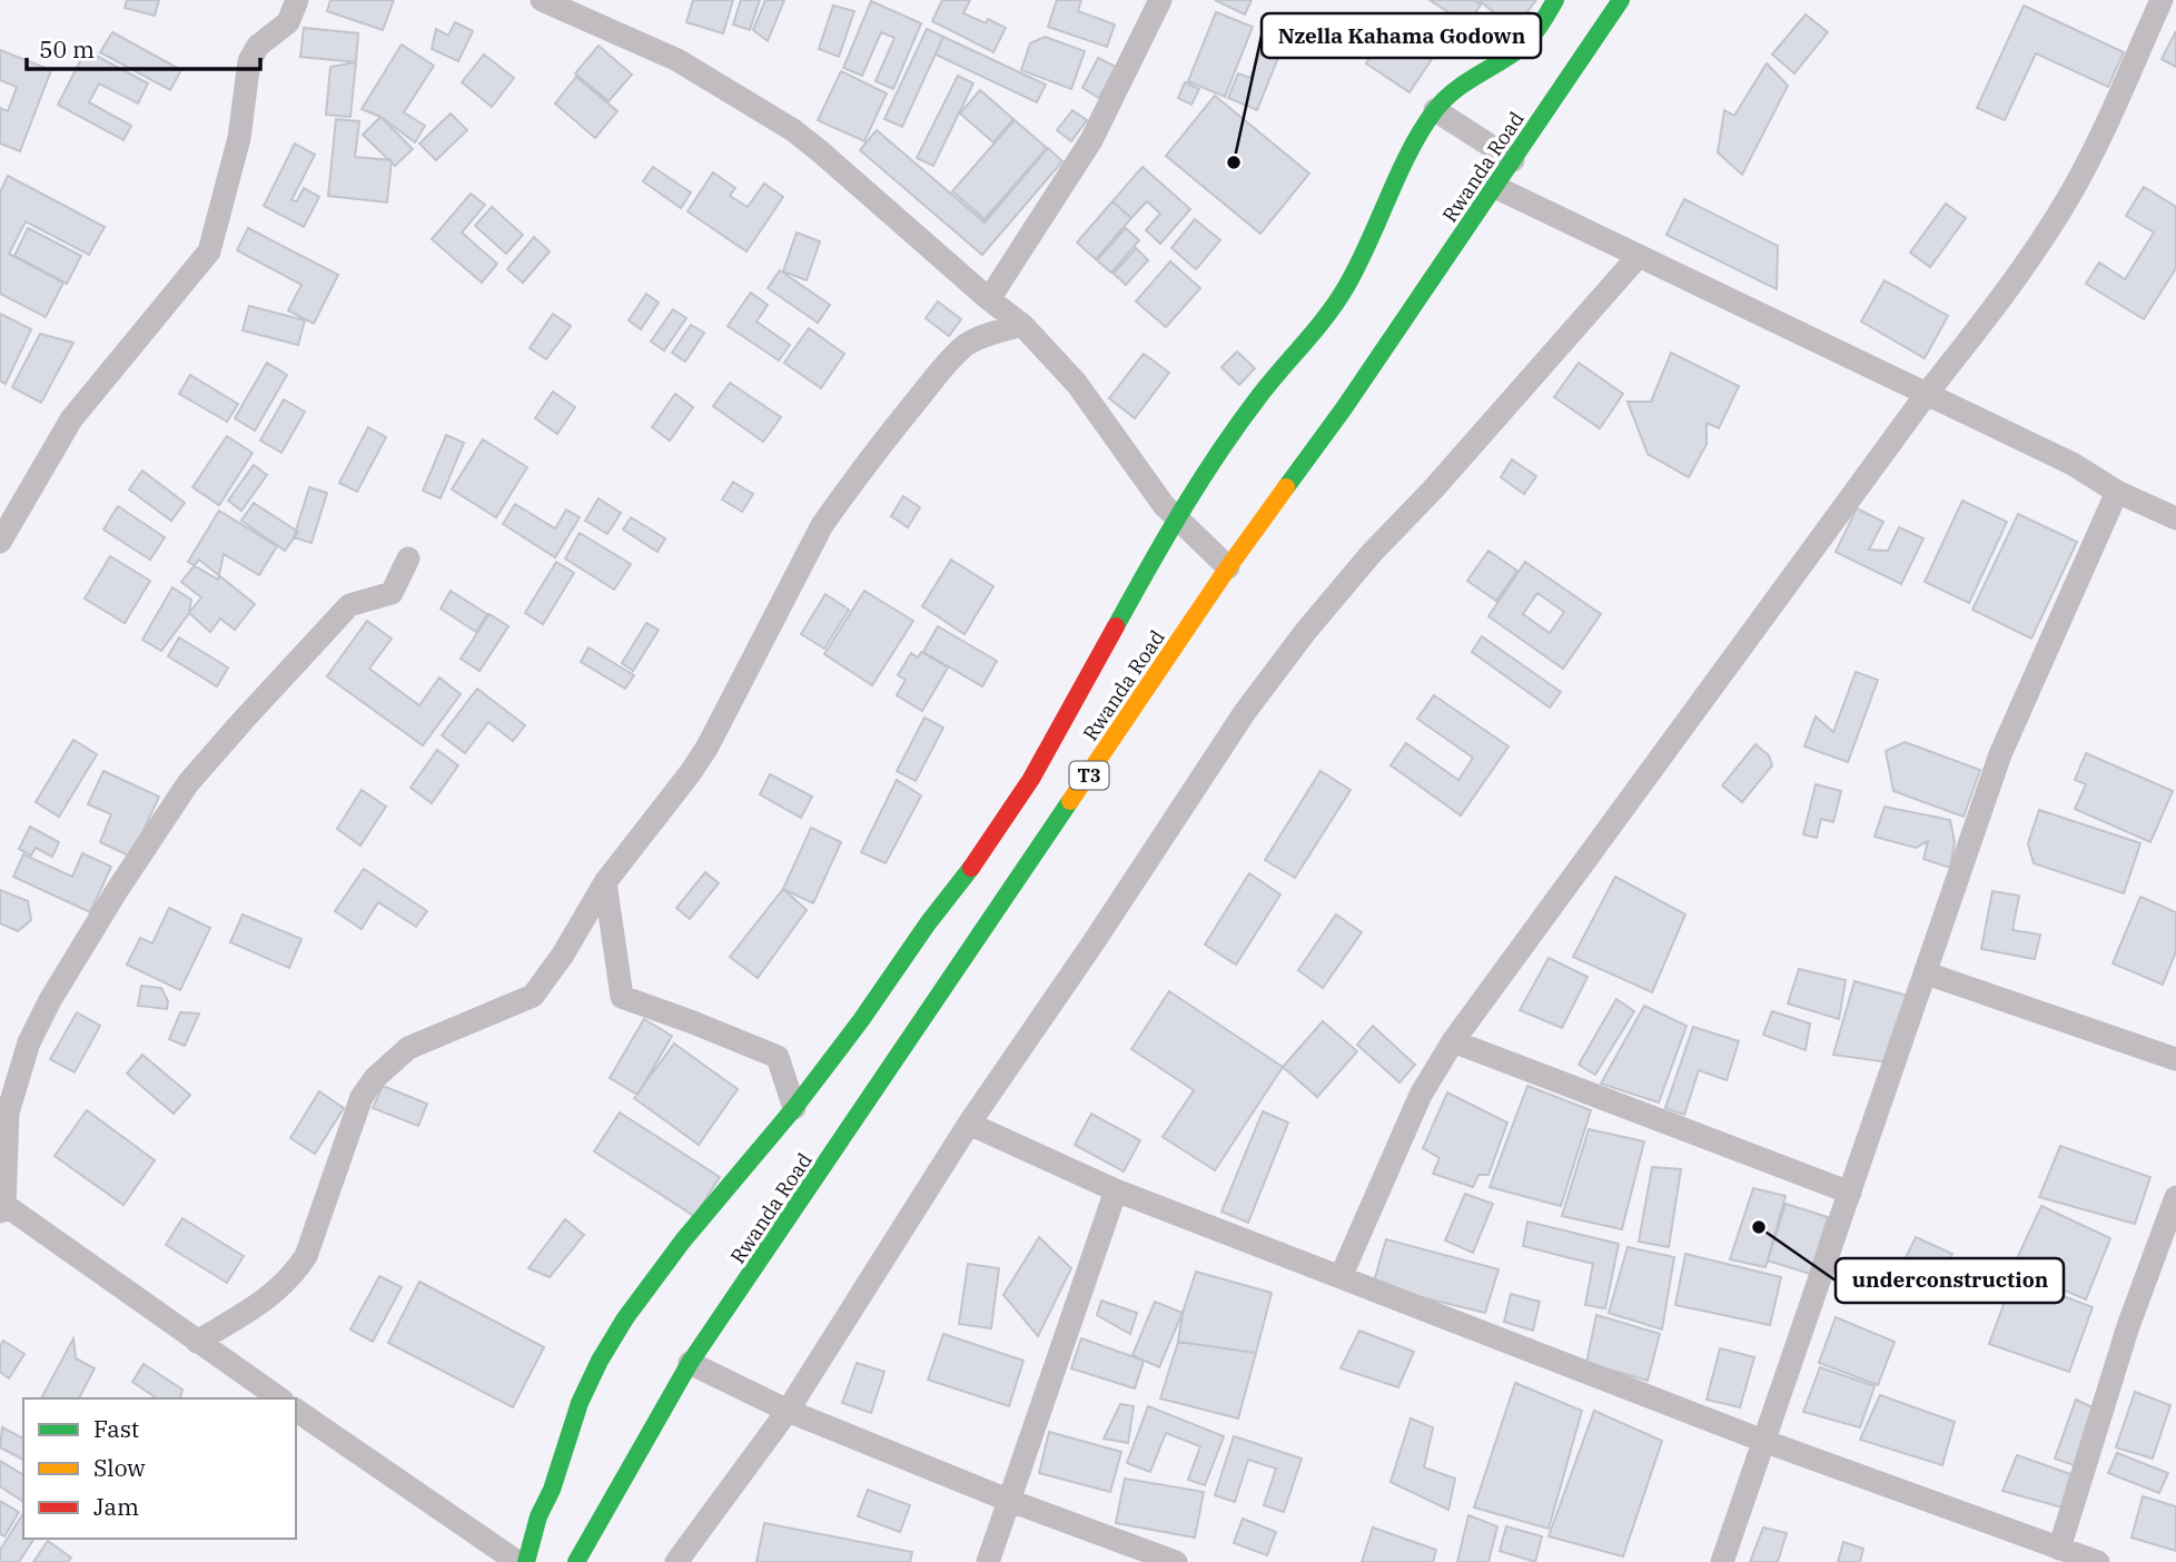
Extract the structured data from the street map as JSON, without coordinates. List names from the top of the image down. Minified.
{"streets":{"main road":["Rwanda Road","T3"]},"places":["Nzella Kahama Godown","underconstruction"],"legend":["Fast","Slow","Jam"],"scale_bar":"50 m"}
